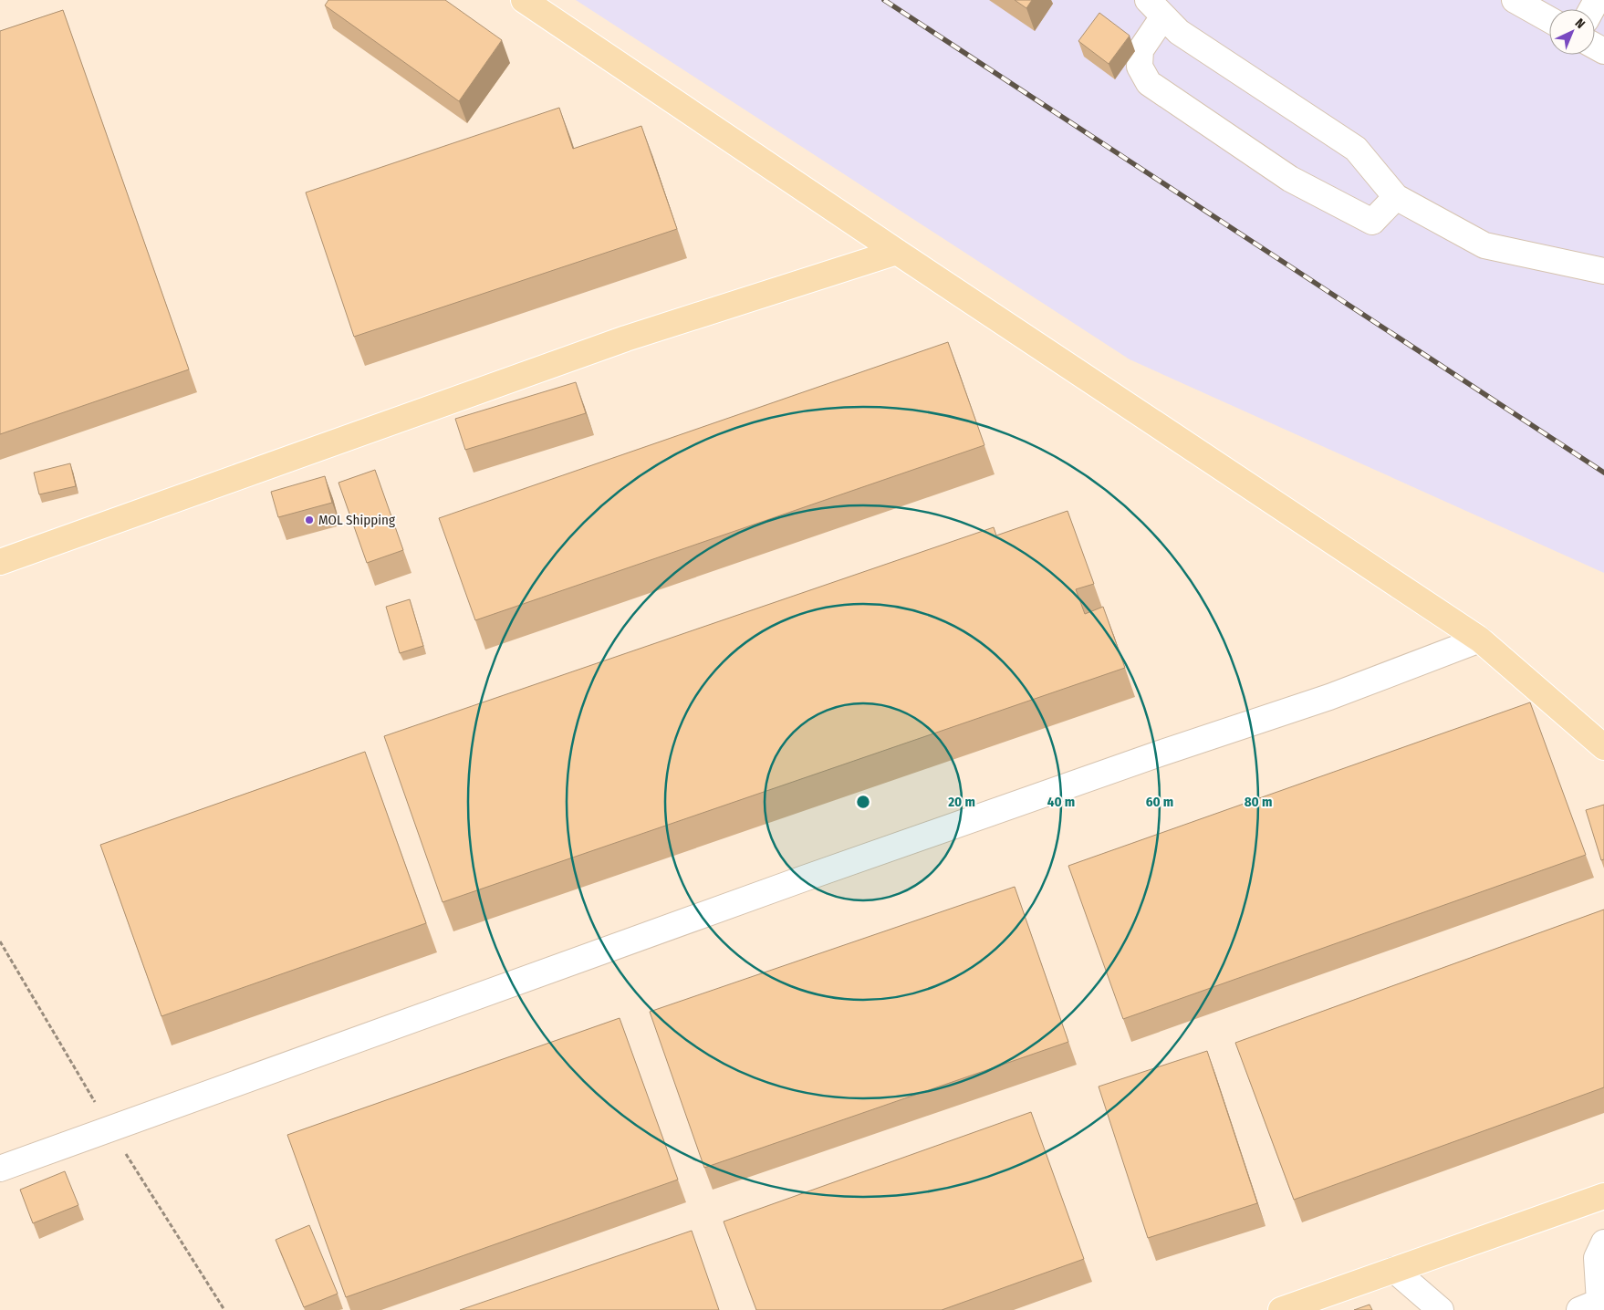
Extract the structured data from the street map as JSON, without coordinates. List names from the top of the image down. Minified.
{"places":["MOL Shipping"],"north":"top right","rings":["20 m","40 m","60 m","80 m"]}
